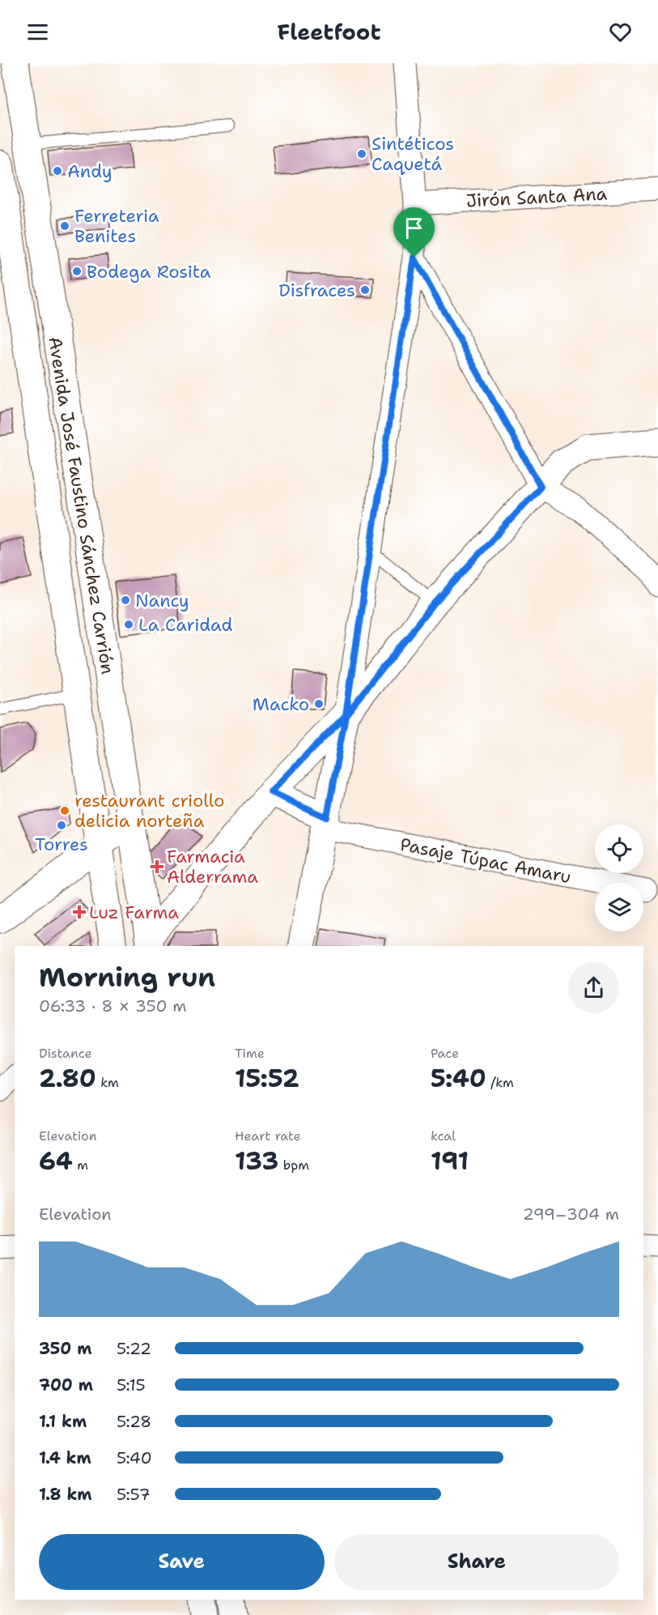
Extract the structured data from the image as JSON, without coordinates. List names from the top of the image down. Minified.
{"streets":{"main road":["Avenida José Faustino Sánchez Carrión"],"street":["Jirón Santa Ana","Pasaje Túpac Amaru"]},"places":{"other":["Sintéticos Caquetá","Andy","Ferreteria Benites","Bodega Rosita","Disfraces","Nancy","La Caridad","Macko","restaurant criollo delicia norteña","Torres"],"health":["Farmacia Alderrama","Luz Farma"]},"page":{"header":"Fleetfoot","heading":["Morning run","06:33 · 8 × 350 m"],"stats":[["Distance","2.80 km"],["Time","15:52"],["Pace","5:40 /km"],["Elevation","64 m"],["Heart rate","133 bpm"],["kcal","191"]],"chart":["Elevation","299–304 m"],"list":[{"name":"350 m","note":"5:22"},{"name":"700 m","note":"5:15"},{"name":"1.1 km","note":"5:28"},{"name":"1.4 km","note":"5:40"},{"name":"1.8 km","note":"5:57"}],"buttons":["Save","Share"]}}
